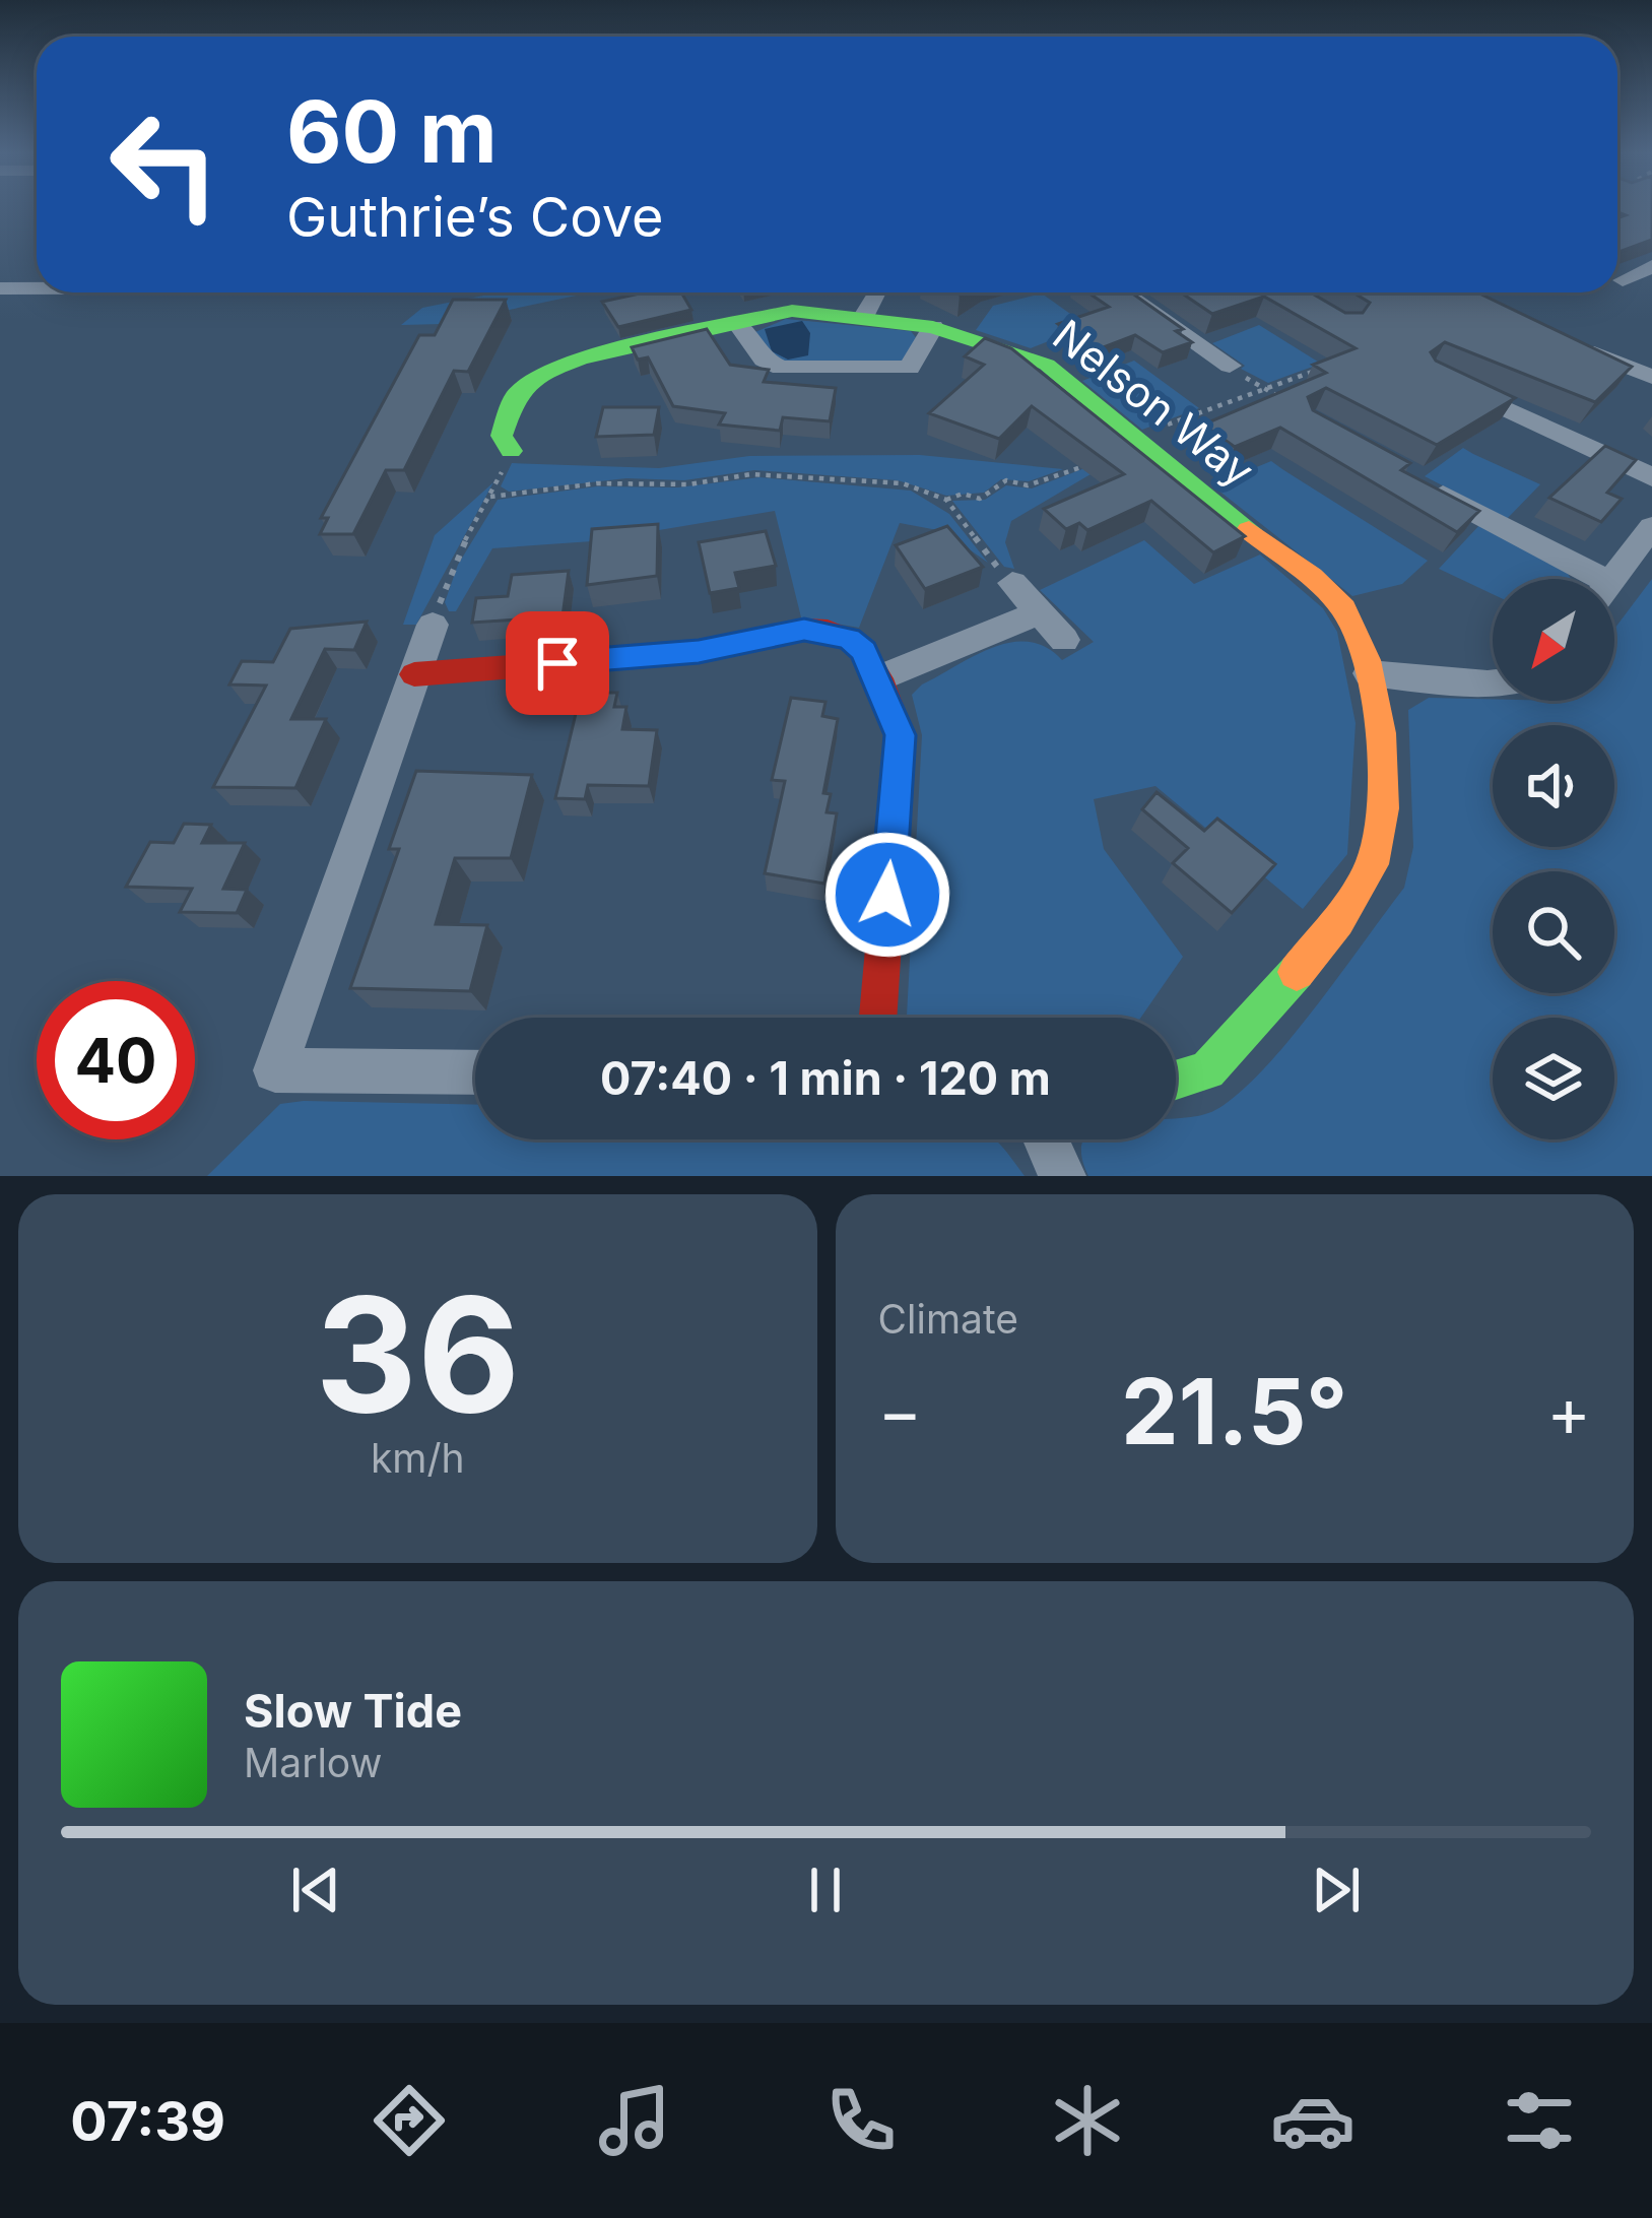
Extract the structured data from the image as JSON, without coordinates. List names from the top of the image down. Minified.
{"streets":{"street":["Nelson Way"]},"north":"bottom left","page":{"turn":["60 m","Guthrie’s Cove"],"limit":"40","trip":"07:40 · 1 min · 120 m","tile":[["36","km/h"],"Climate"],"heat":["−","21.5°","+"],"song":["Slow Tide","Marlow"],"tabs":"07:39"}}
